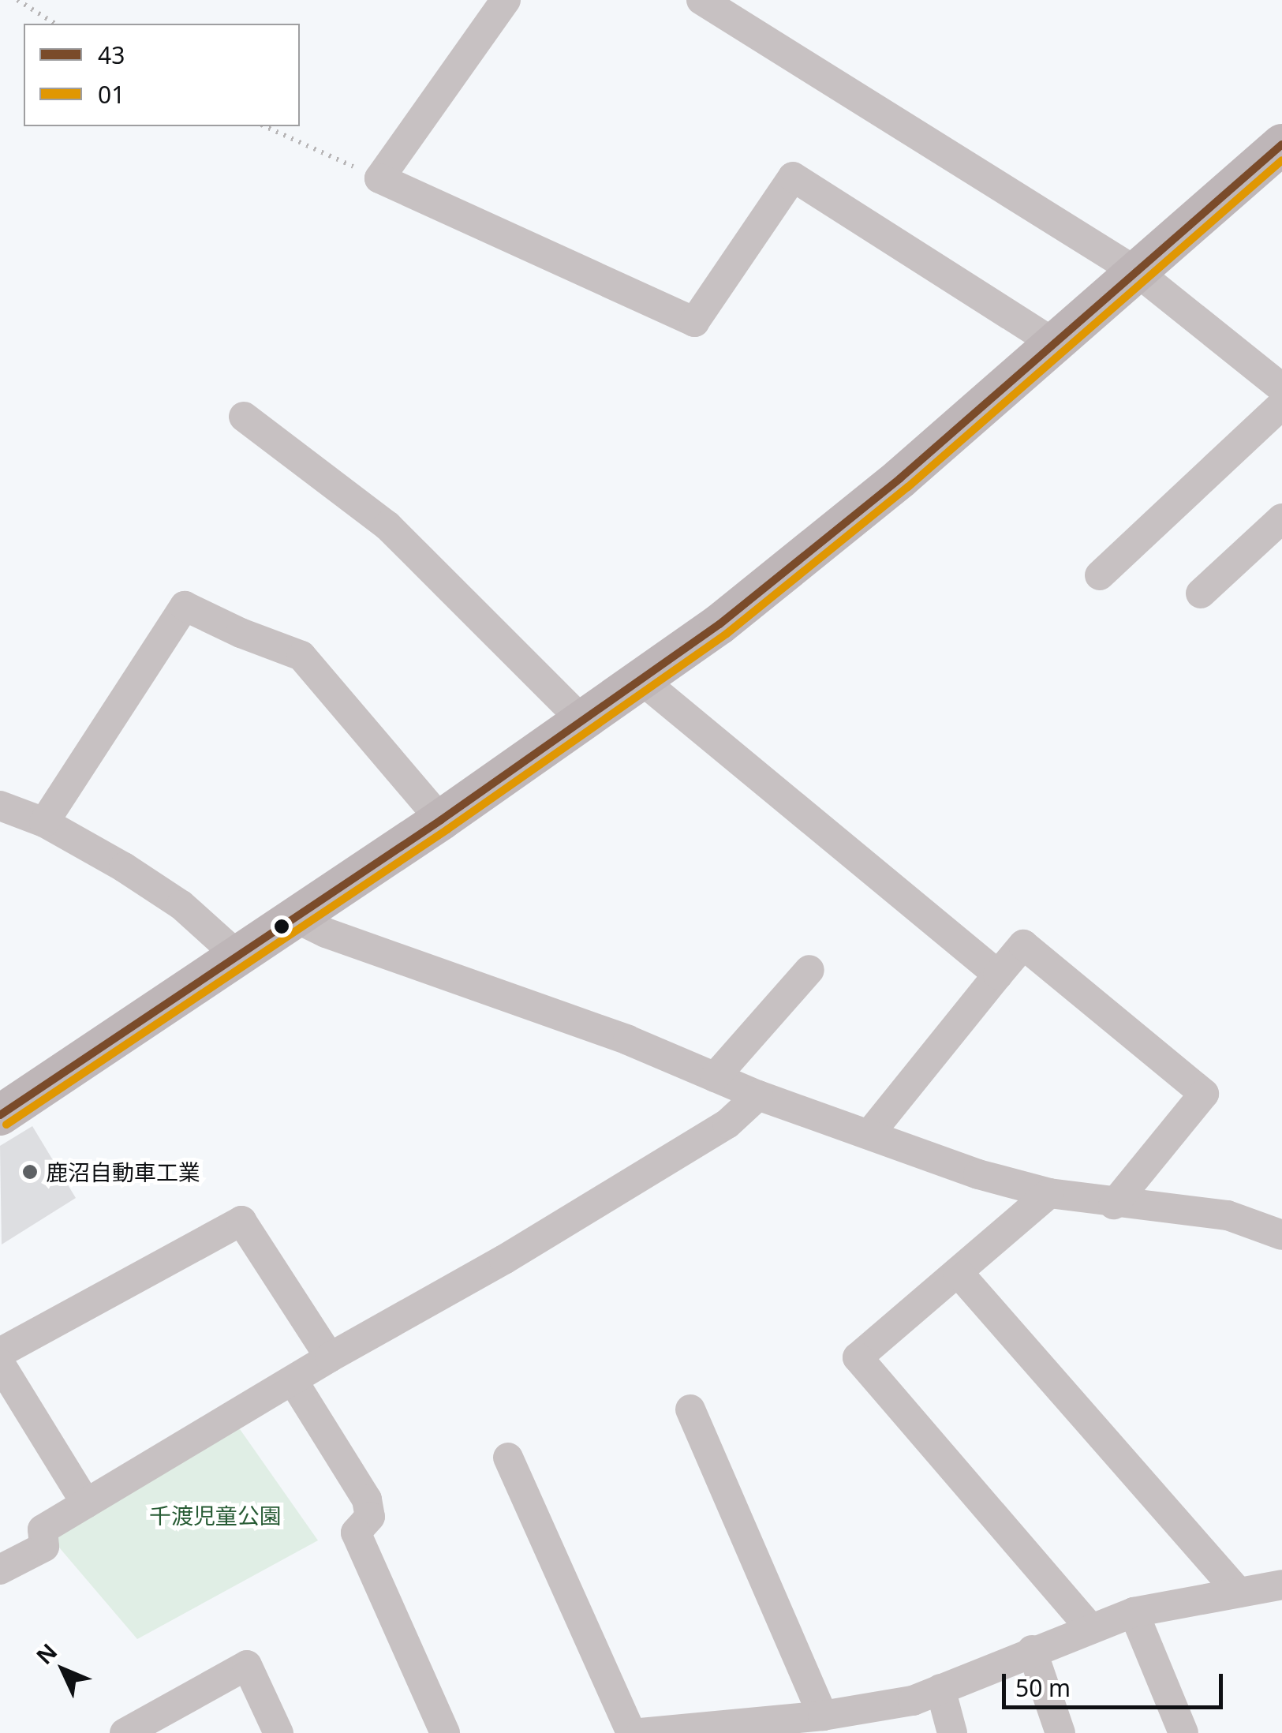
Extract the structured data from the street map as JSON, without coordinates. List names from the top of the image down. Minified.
{"parks":["千渡児童公園"],"places":["鹿沼自動車工業"],"lines":["transit line 43","transit line 01"],"legend":["43","01"],"scale_bar":"50 m","north":"top left"}
